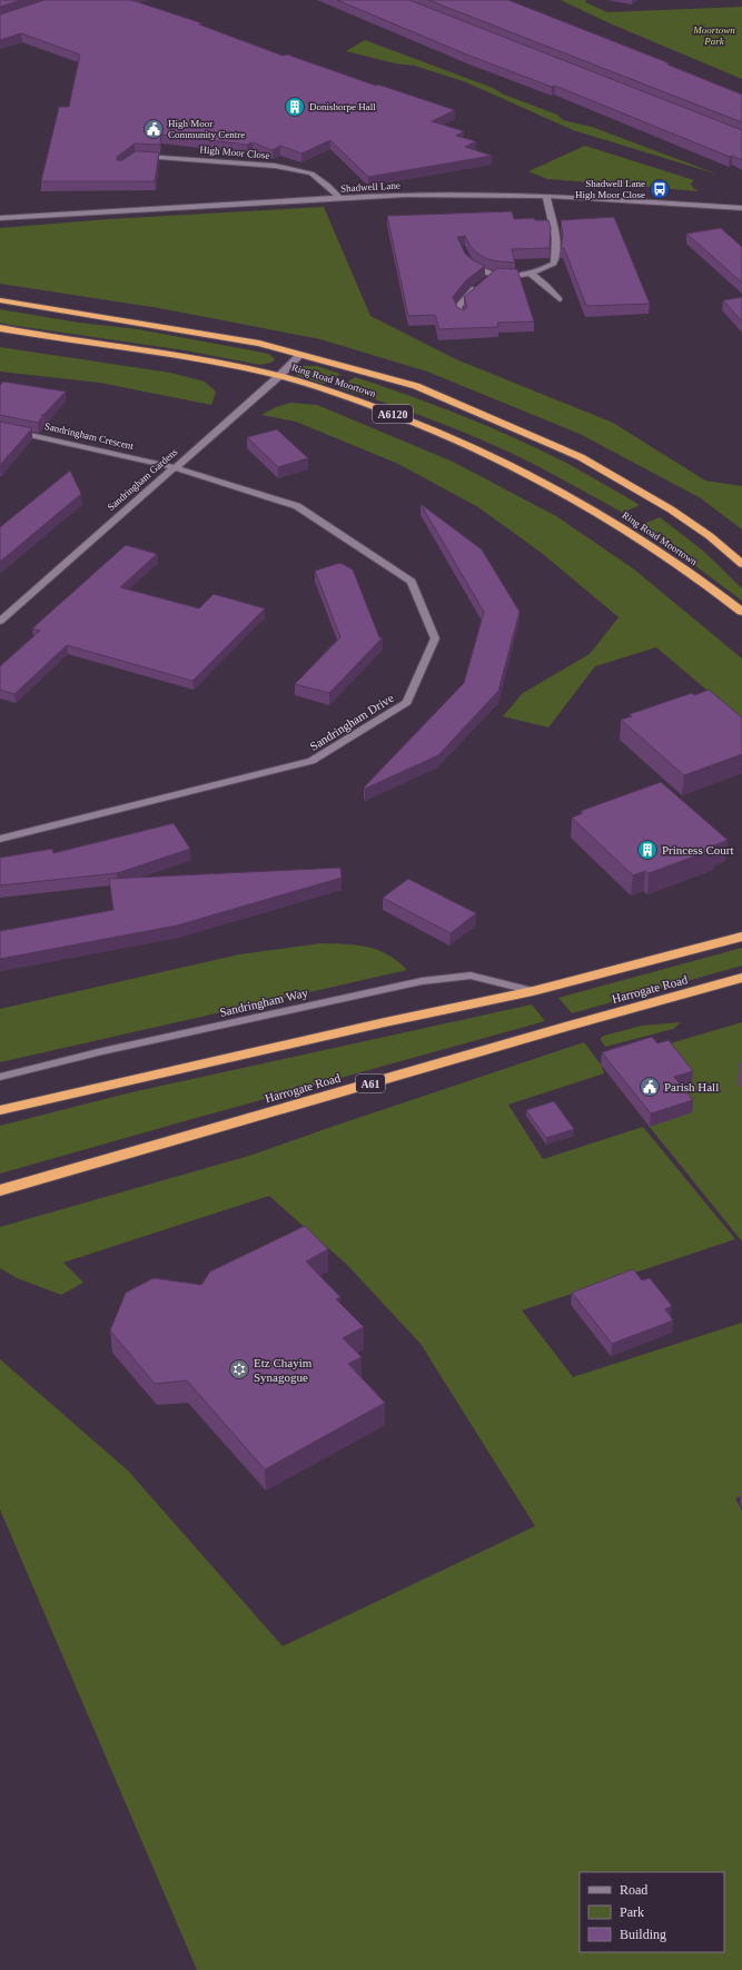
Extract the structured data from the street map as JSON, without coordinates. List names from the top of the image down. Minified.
{"streets":{"highway":["Ring Road Moortown","A6120","Harrogate Road","A61"],"street":["High Moor Close","Shadwell Lane","Sandringham Crescent","Sandringham Gardens","Sandringham Drive","Sandringham Way"]},"crossings":[["High Moor Close","Shadwell Lane"],["Ring Road Moortown","Sandringham Gardens"],["Sandringham Crescent","Sandringham Gardens"],["Sandringham Crescent","Sandringham Drive"],["Sandringham Gardens","Sandringham Drive"]],"parks":["Moortown Park"],"places":{"building":["Donishorpe Hall","Princess Court"],"public building":["High Moor Community Centre","Parish Hall"],"bus stop":["Shadwell Lane High Moor Close"],"synagogue":["Etz Chayim Synagogue"]},"legend":["Road","Park","Building"]}
